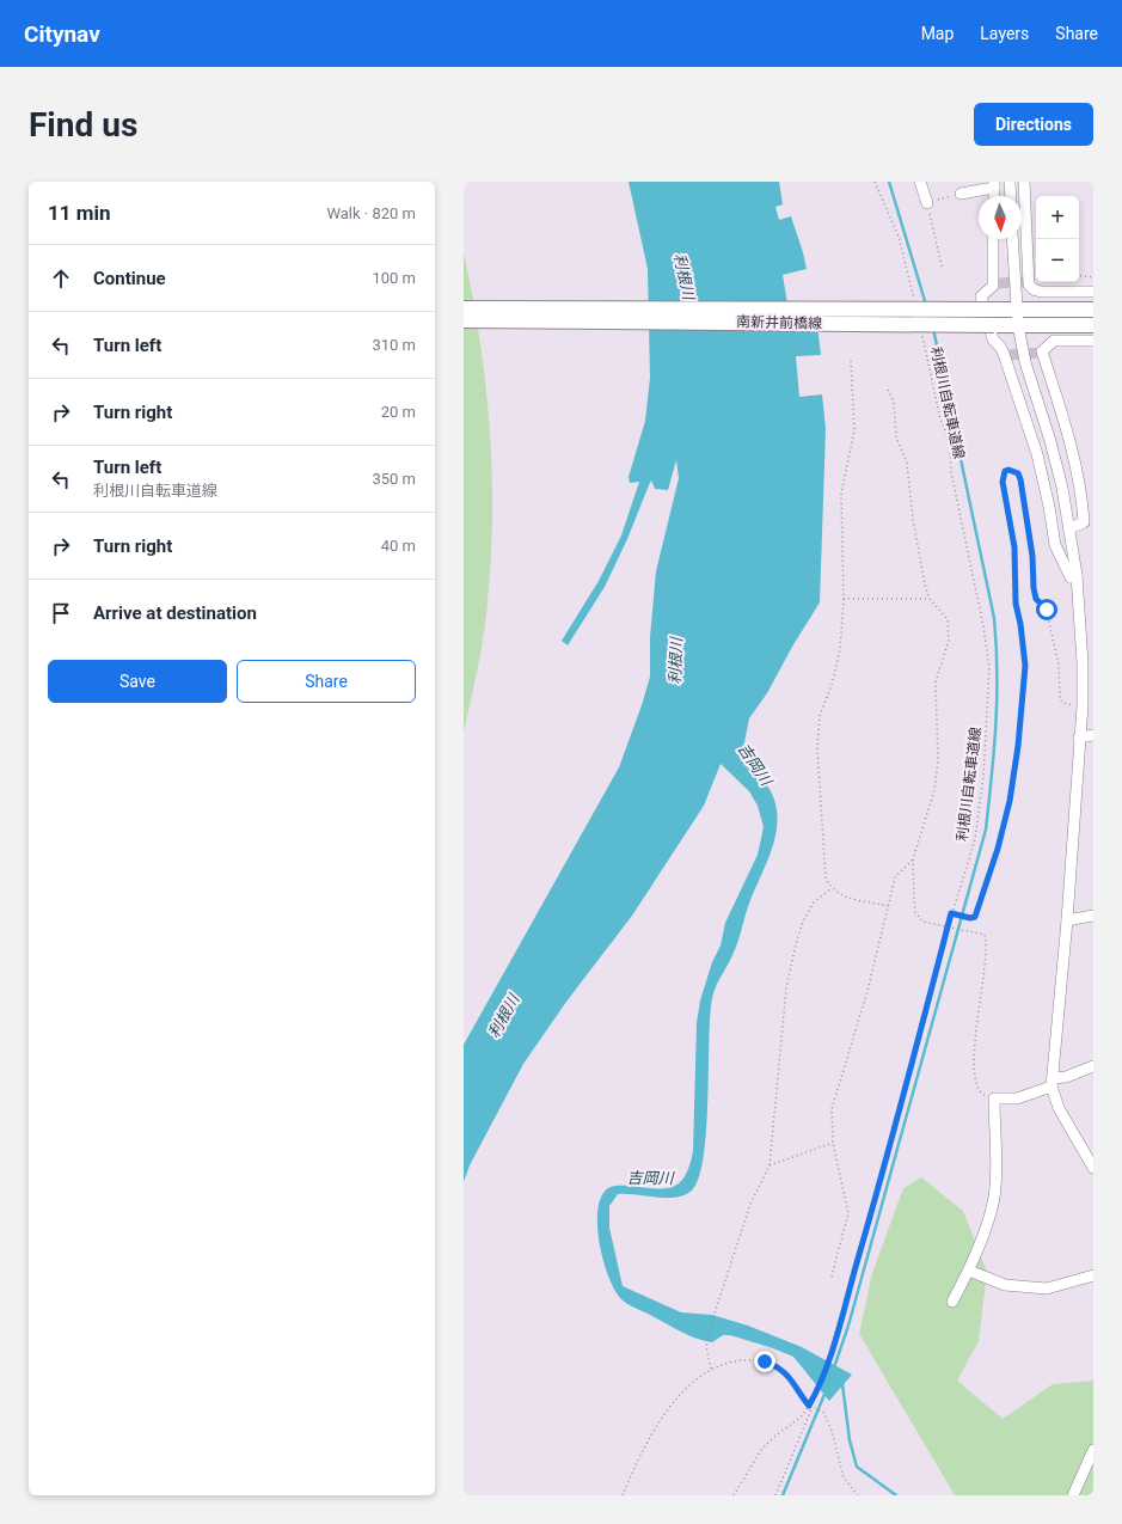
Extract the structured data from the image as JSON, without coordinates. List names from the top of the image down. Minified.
{"streets":{"main road":["南新井前橋線"],"path":["利根川自転車道線"]},"water":["利根川","吉岡川"],"north":"bottom","page":{"header":"Citynav","nav":["Map","Layers","Share"],"buttons":["Directions",["Save","Share"]],"title":"Find us","heading":["11 min","Walk · 820 m"],"map_buttons":["+","−"],"list":[["Continue","100 m"],["Turn left","310 m"],["Turn right","20 m"],["Turn left","利根川自転車道線","350 m"],["Turn right","40 m"],"Arrive at destination"]}}
